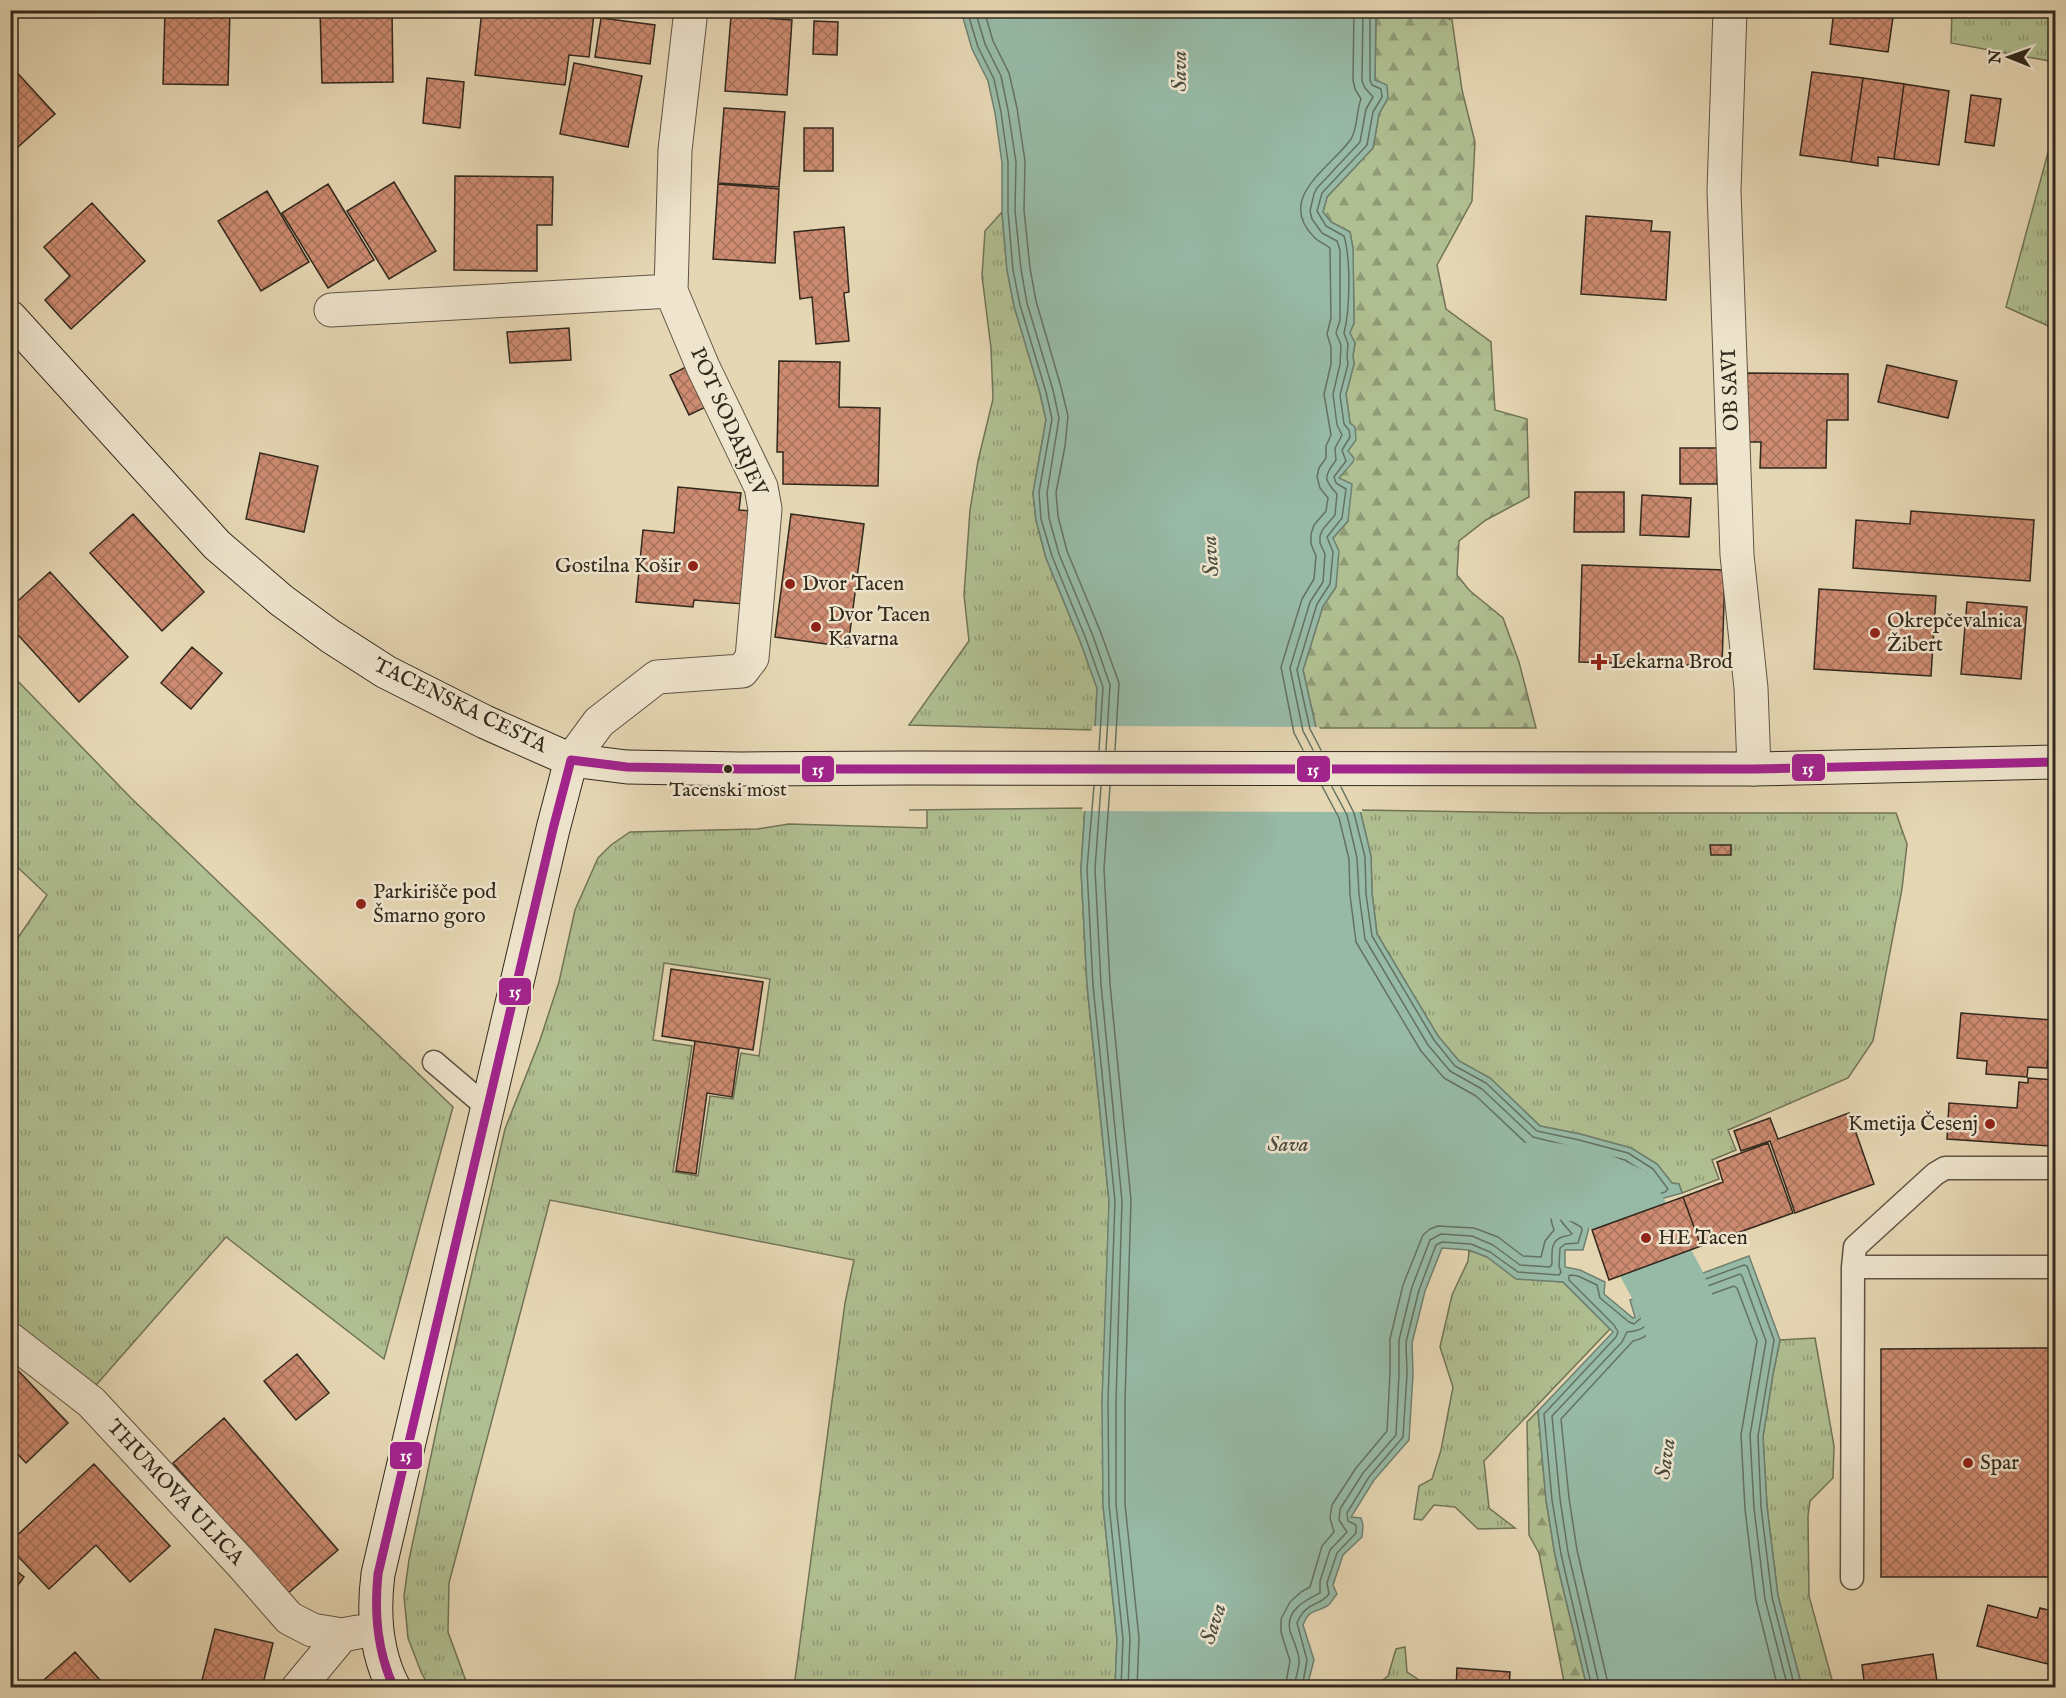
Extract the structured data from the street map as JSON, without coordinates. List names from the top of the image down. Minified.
{"streets":{"street":["OB SAVI","POT SODARJEV","TACENSKA CESTA","THUMOVA ULICA"]},"crossings":[["OB SAVI","TACENSKA CESTA"],["POT SODARJEV","TACENSKA CESTA"]],"water":["Sava"],"places":{"other":["Gostilna Košir","Dvor Tacen","Dvor Tacen Kavarna","Okrepčevalnica Žibert","Tacenski most","Parkirišče pod Šmarno goro","Kmetija Česenj","HE Tacen","Spar"],"health":["Lekarna Brod"]},"lines":["transit line 15"],"north":"left"}
